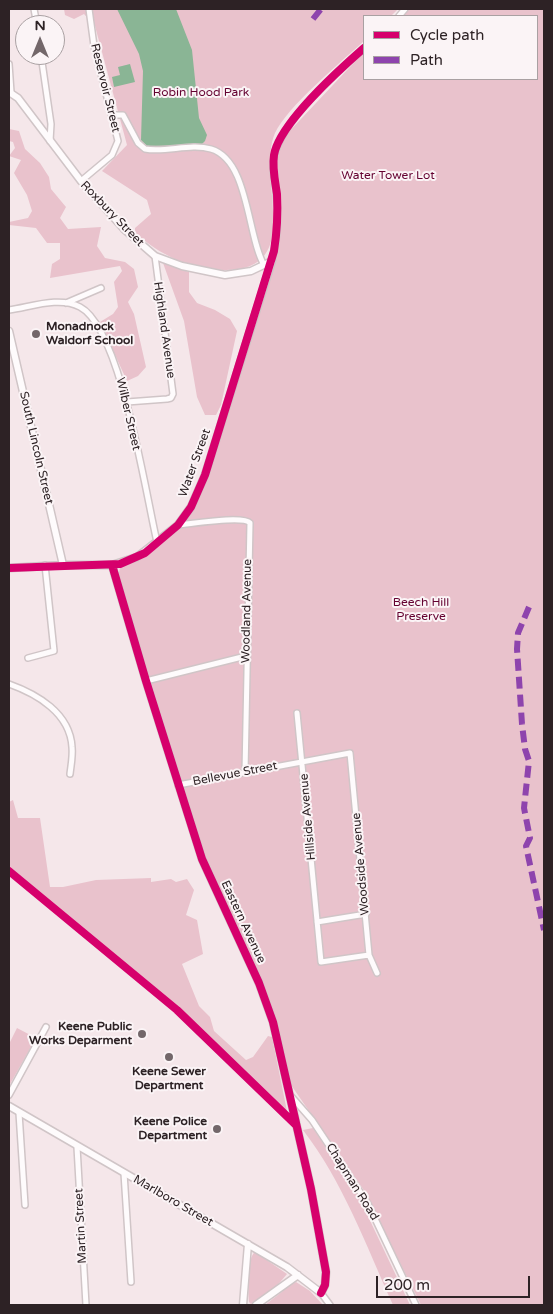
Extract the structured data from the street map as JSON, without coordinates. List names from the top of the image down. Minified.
{"streets":{"street":["Reservoir Street","Roxbury Street","Highland Avenue","Wilber Street","South Lincoln Street","Water Street","Woodland Avenue","Bellevue Street","Hillside Avenue","Woodside Avenue","Eastern Avenue","Chapman Road","Marlboro Street","Martin Street"]},"crossings":[["Reservoir Street","Roxbury Street"],["Roxbury Street","Highland Avenue"],["Roxbury Street","Water Street"],["Highland Avenue","Wilber Street"],["Wilber Street","Water Street"],["South Lincoln Street","Water Street"],["Water Street","Woodland Avenue"],["Water Street","Eastern Avenue"],["Woodland Avenue","Bellevue Street"],["Bellevue Street","Hillside Avenue"],["Bellevue Street","Woodside Avenue"],["Bellevue Street","Eastern Avenue"],["Hillside Avenue","Woodside Avenue"],["Eastern Avenue","Chapman Road"],["Eastern Avenue","Marlboro Street"],["Marlboro Street","Martin Street"]],"parks":["Robin Hood Park","Water Tower Lot","Beech Hill Preserve"],"places":["Monadnock Waldorf School","Keene Public Works Deparment","Keene Sewer Department","Keene Police Department"],"legend":["Cycle path","Path"],"scale_bar":"200 m","north":"top"}
